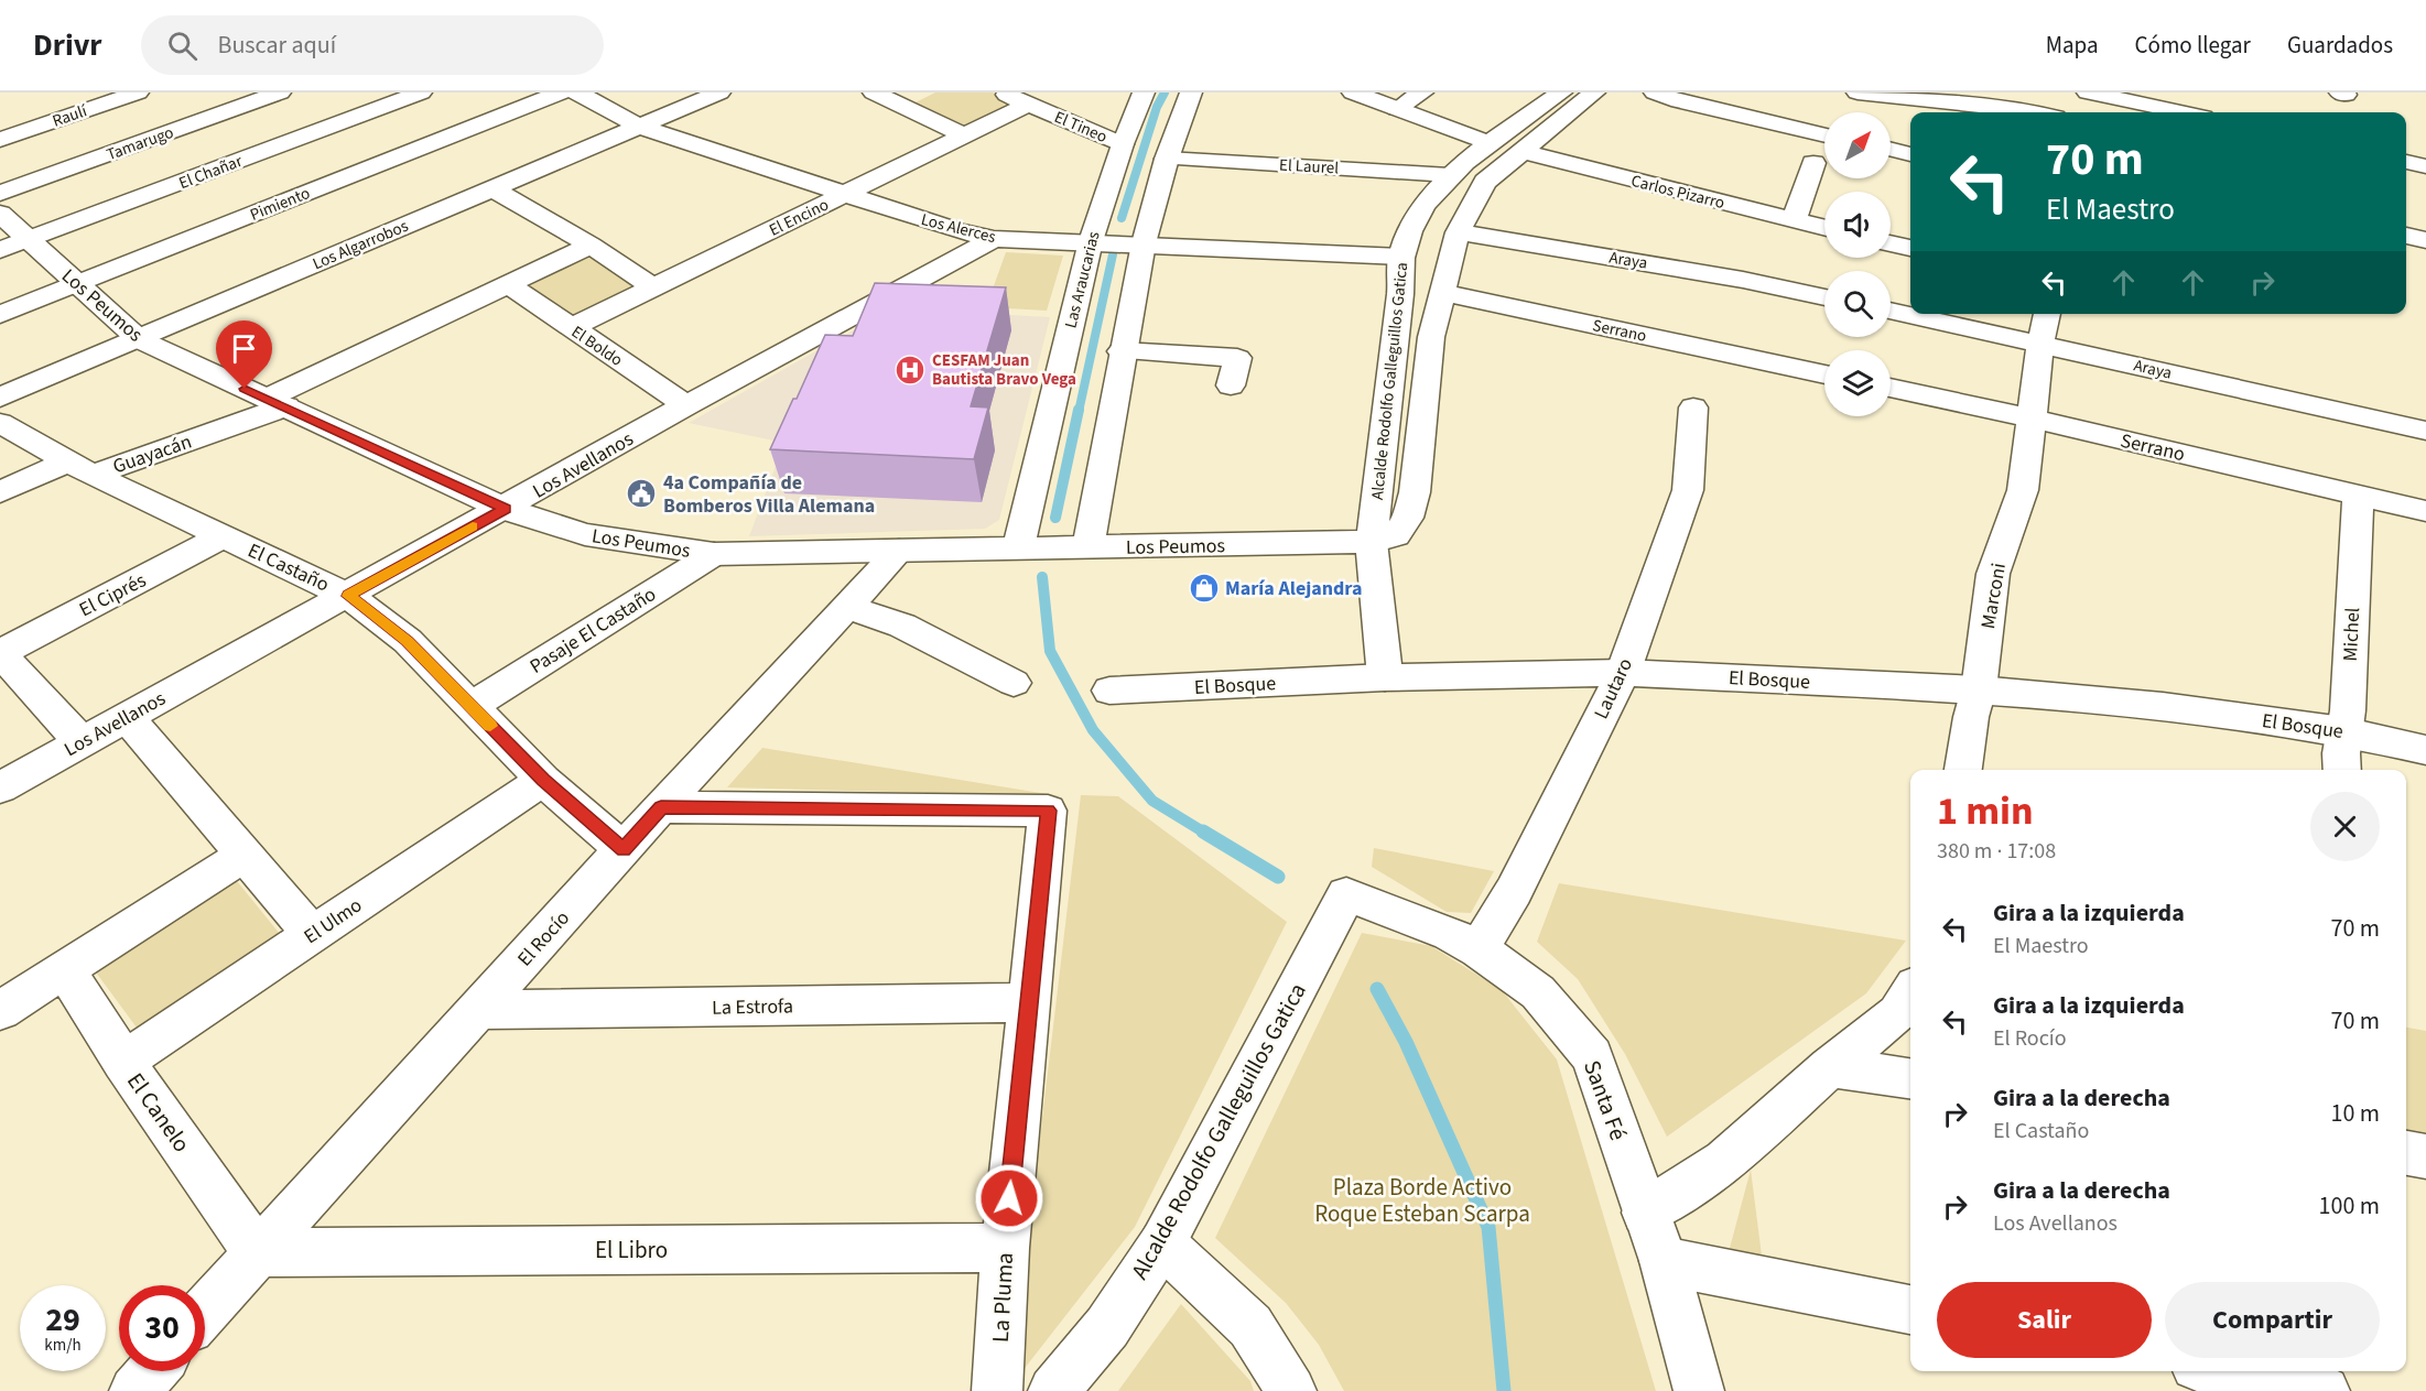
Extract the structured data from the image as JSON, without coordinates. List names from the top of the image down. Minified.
{"streets":{"street":["Raulí","El Tineo","Tamarugo","El Laurel","El Chañar","Carlos Pizarro","Pimiento","El Encino","Los Alerces","Los Algarrobos","Araya","Las Araucarias","Los Peumos","Serrano","El Boldo","Alcalde Rodolfo Galleguillos Gatica","Guayacán","Los Avellanos","El Castaño","El Ciprés","Marconi","Pasaje El Castaño","Michel","El Bosque","Lautaro","El Ulmo","El Rocío","La Estrofa","Santa Fé","El Canelo","El Libro","La Pluma"]},"crossings":[["El Tineo","El Encino"],["El Tineo","Las Araucarias"],["El Laurel","Alcalde Rodolfo Galleguillos Gatica"],["El Chañar","Los Peumos"],["Carlos Pizarro","Alcalde Rodolfo Galleguillos Gatica"],["Pimiento","Los Peumos"],["El Encino","Los Alerces"],["El Encino","El Boldo"],["Los Alerces","Los Algarrobos"],["Los Alerces","Las Araucarias"],["Los Alerces","Alcalde Rodolfo Galleguillos Gatica"],["Los Alerces","Los Avellanos"],["Los Algarrobos","Los Peumos"],["Araya","Alcalde Rodolfo Galleguillos Gatica"],["Araya","Marconi"],["Las Araucarias","Los Peumos"],["Los Peumos","Alcalde Rodolfo Galleguillos Gatica"],["Los Peumos","Guayacán"],["Los Peumos","Los Avellanos"],["Los Peumos","Pasaje El Castaño"],["Los Peumos","El Rocío"],["Serrano","Alcalde Rodolfo Galleguillos Gatica"],["Serrano","Marconi"],["Serrano","Michel"],["El Boldo","Los Avellanos"],["Alcalde Rodolfo Galleguillos Gatica","El Bosque"],["Alcalde Rodolfo Galleguillos Gatica","Santa Fé"],["Guayacán","El Castaño"],["Los Avellanos","El Castaño"],["El Castaño","El Ciprés"],["El Castaño","Pasaje El Castaño"],["El Castaño","El Ulmo"],["El Castaño","El Rocío"],["Marconi","El Bosque"],["Michel","El Bosque"],["El Bosque","Lautaro"],["Lautaro","Santa Fé"],["El Ulmo","El Canelo"],["El Rocío","La Estrofa"],["El Rocío","El Canelo"],["El Rocío","El Libro"],["El Rocío","La Pluma"],["La Estrofa","La Pluma"],["El Canelo","El Libro"],["El Libro","La Pluma"]],"parks":["Plaza Borde Activo Roque Esteban Scarpa"],"places":{"hospital":["CESFAM Juan Bautista Bravo Vega"],"public building":["4a Compañía de Bomberos Villa Alemana"],"shop":["María Alejandra"]},"north":"top right","page":{"header":"Drivr","search":"Buscar aquí","nav":["Mapa","Cómo llegar","Guardados"],"turn":["70 m","El Maestro"],"heading":["1 min","380 m · 17:08"],"list":[{"name":"Gira a la izquierda","note":"El Maestro","value":"70 m"},{"name":"Gira a la izquierda","note":"El Rocío","value":"70 m"},{"name":"Gira a la derecha","note":"El Castaño","value":"10 m"},{"name":"Gira a la derecha","note":"Los Avellanos","value":"100 m"}],"buttons":["Salir","Compartir"],"speed":"29 km/h","limit":"30"}}
